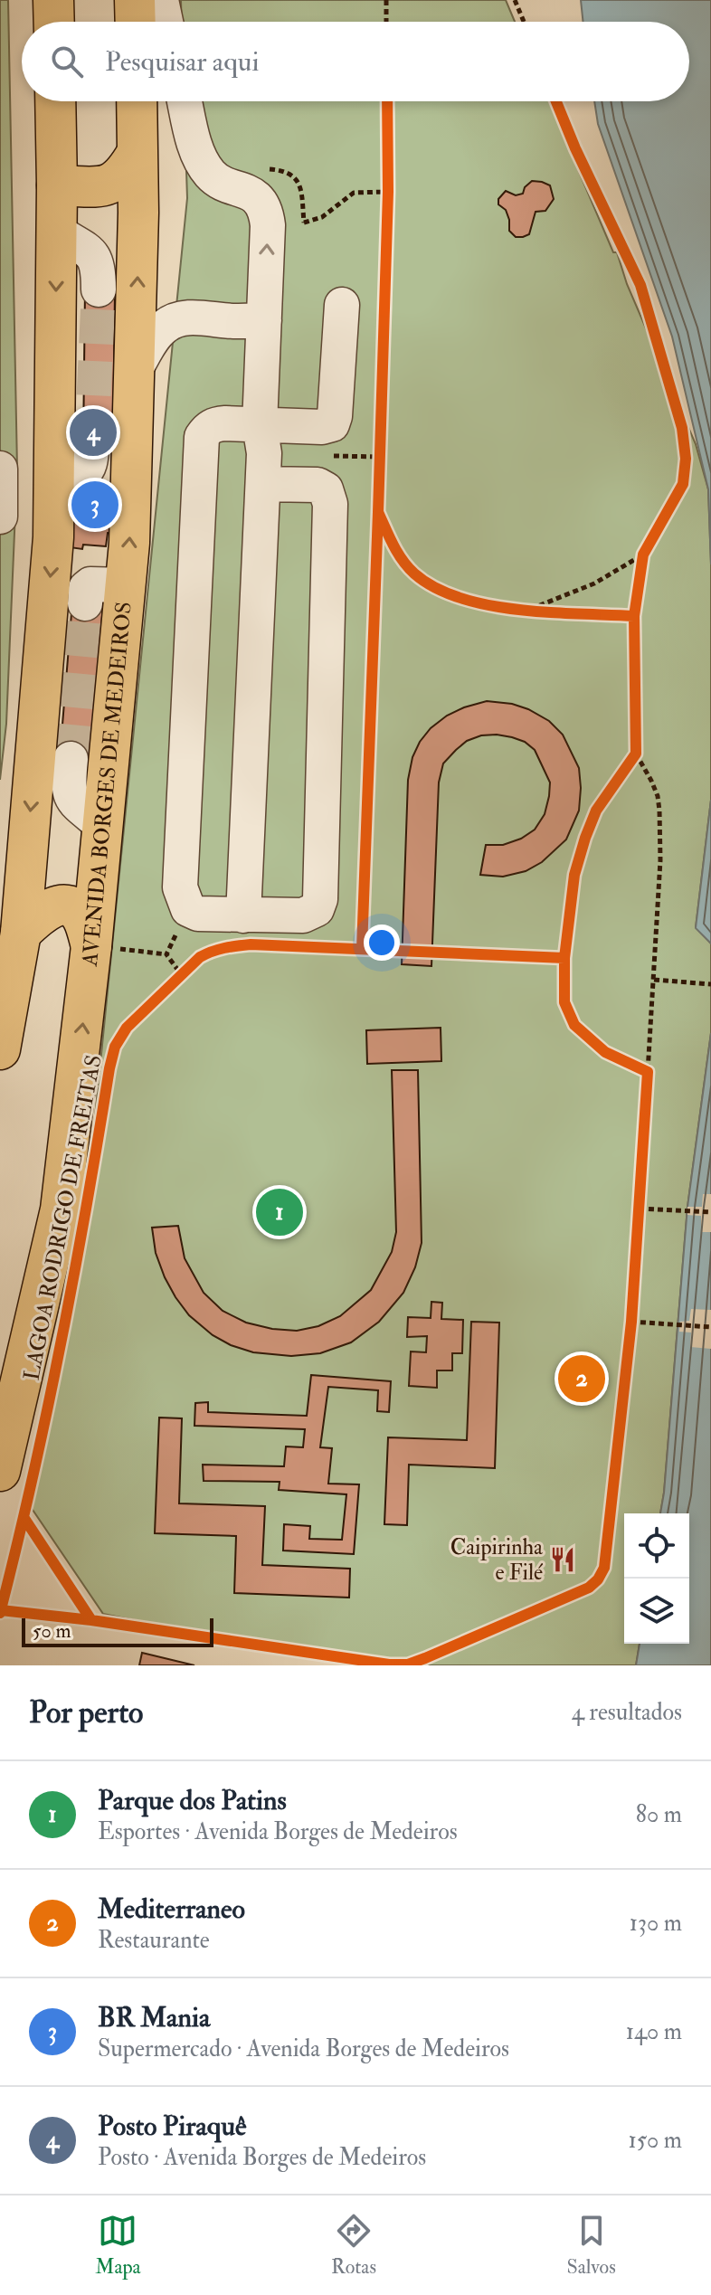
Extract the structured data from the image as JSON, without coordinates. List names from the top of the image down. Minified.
{"streets":{"highway":["AVENIDA BORGES DE MEDEIROS"],"cycle path":["LAGOA RODRIGO DE FREITAS"]},"places":{"restaurant":["Caipirinha e Filé"]},"scale_bar":"50 m","page":{"search":"Pesquisar aqui","pins":["4","3","1","2"],"scale":"50 m","heading":["Por perto","4 resultados"],"list":[{"mark":"1","name":"Parque dos Patins","note":"Esportes · Avenida Borges de Medeiros","value":"80 m"},{"mark":"2","name":"Mediterraneo","note":"Restaurante","value":"130 m"},{"mark":"3","name":"BR Mania","note":"Supermercado · Avenida Borges de Medeiros","value":"140 m"},{"mark":"4","name":"Posto Piraquê","note":"Posto · Avenida Borges de Medeiros","value":"150 m"}],"nav":["Mapa","Rotas","Salvos"]}}
